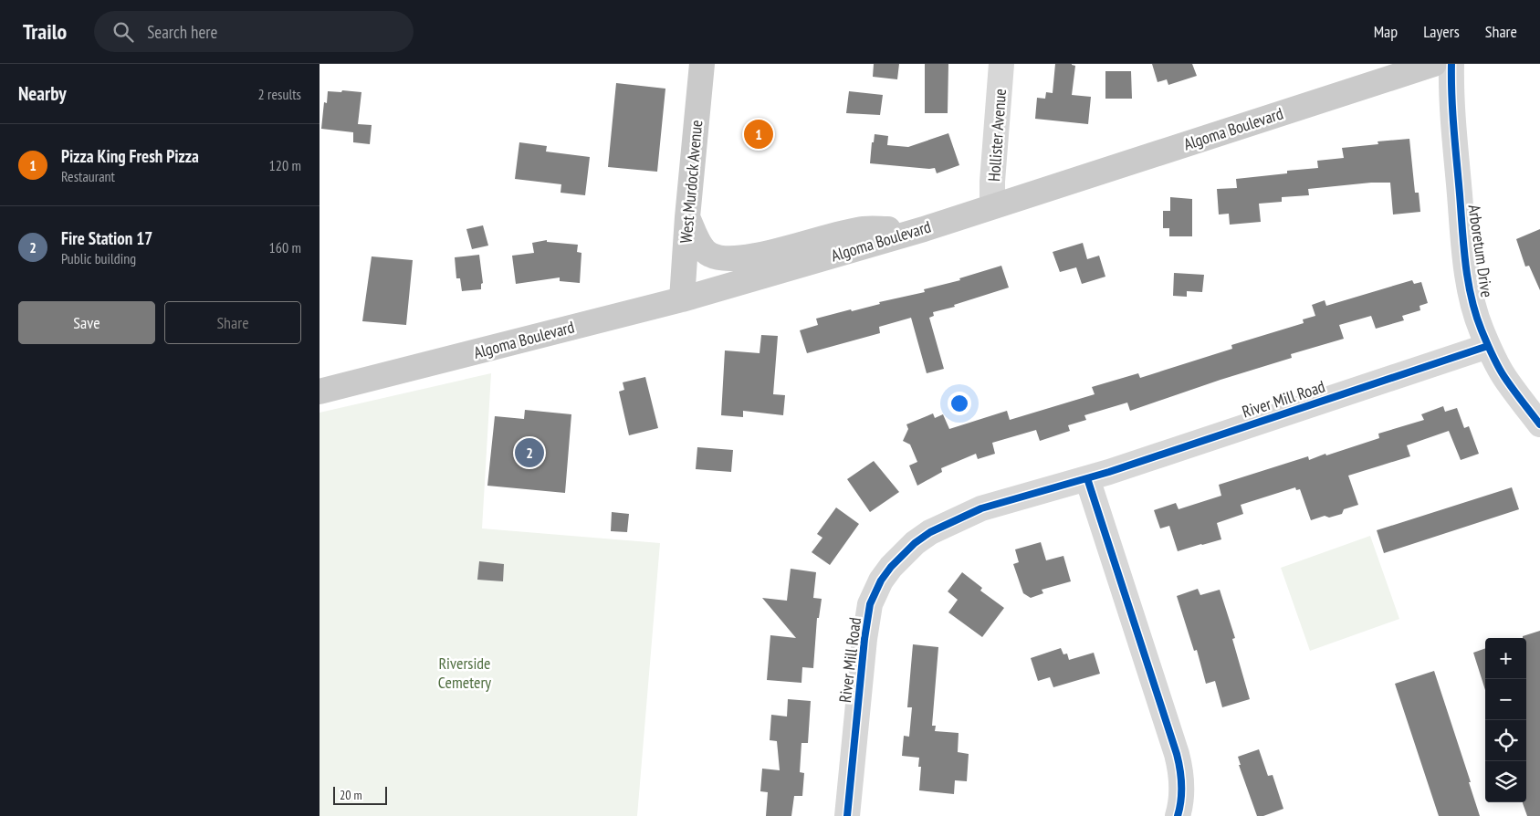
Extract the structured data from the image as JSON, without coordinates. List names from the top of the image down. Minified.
{"streets":{"main road":["Algoma Boulevard","West Murdock Avenue"],"street":["Hollister Avenue","Arboretum Drive","River Mill Road"]},"crossings":[["Algoma Boulevard","Hollister Avenue"],["Algoma Boulevard","West Murdock Avenue"],["Arboretum Drive","River Mill Road"]],"parks":["Riverside Cemetery"],"scale_bar":"20 m","page":{"header":"Trailo","search":"Search here","nav":["Map","Layers","Share"],"heading":["Nearby","2 results"],"pins":["1","2"],"list":[{"mark":"1","name":"Pizza King Fresh Pizza","note":"Restaurant","value":"120 m"},{"mark":"2","name":"Fire Station 17","note":"Public building","value":"160 m"}],"buttons":["Save","Share"],"map_buttons":["+","−"],"scale":"20 m"}}
